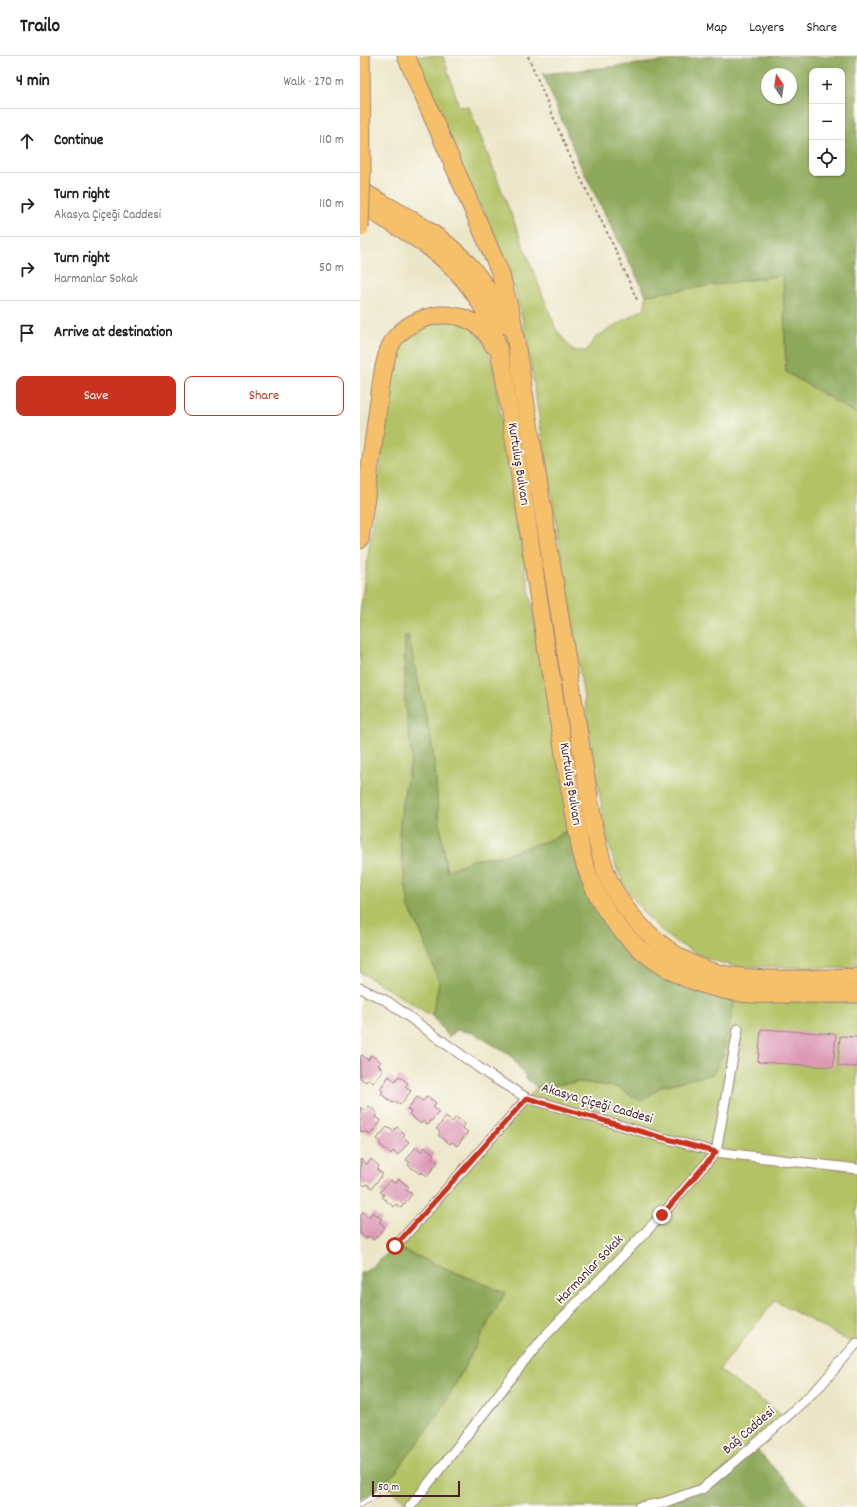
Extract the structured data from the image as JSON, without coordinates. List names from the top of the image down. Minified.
{"streets":{"highway":["Kurtuluş Bulvarı"],"street":["Akasya Çiçeği Caddesi","Harmanlar Sokak","Bağ Caddesi"]},"crossings":[["Akasya Çiçeği Caddesi","Harmanlar Sokak"]],"scale_bar":"50 m","north":"top","page":{"header":"Trailo","nav":["Map","Layers","Share"],"heading":["4 min","Walk · 270 m"],"map_buttons":["+","−"],"list":[["Continue","110 m"],["Turn right","Akasya Çiçeği Caddesi","110 m"],["Turn right","Harmanlar Sokak","50 m"],"Arrive at destination"],"buttons":["Save","Share"],"scale":"50 m"}}
